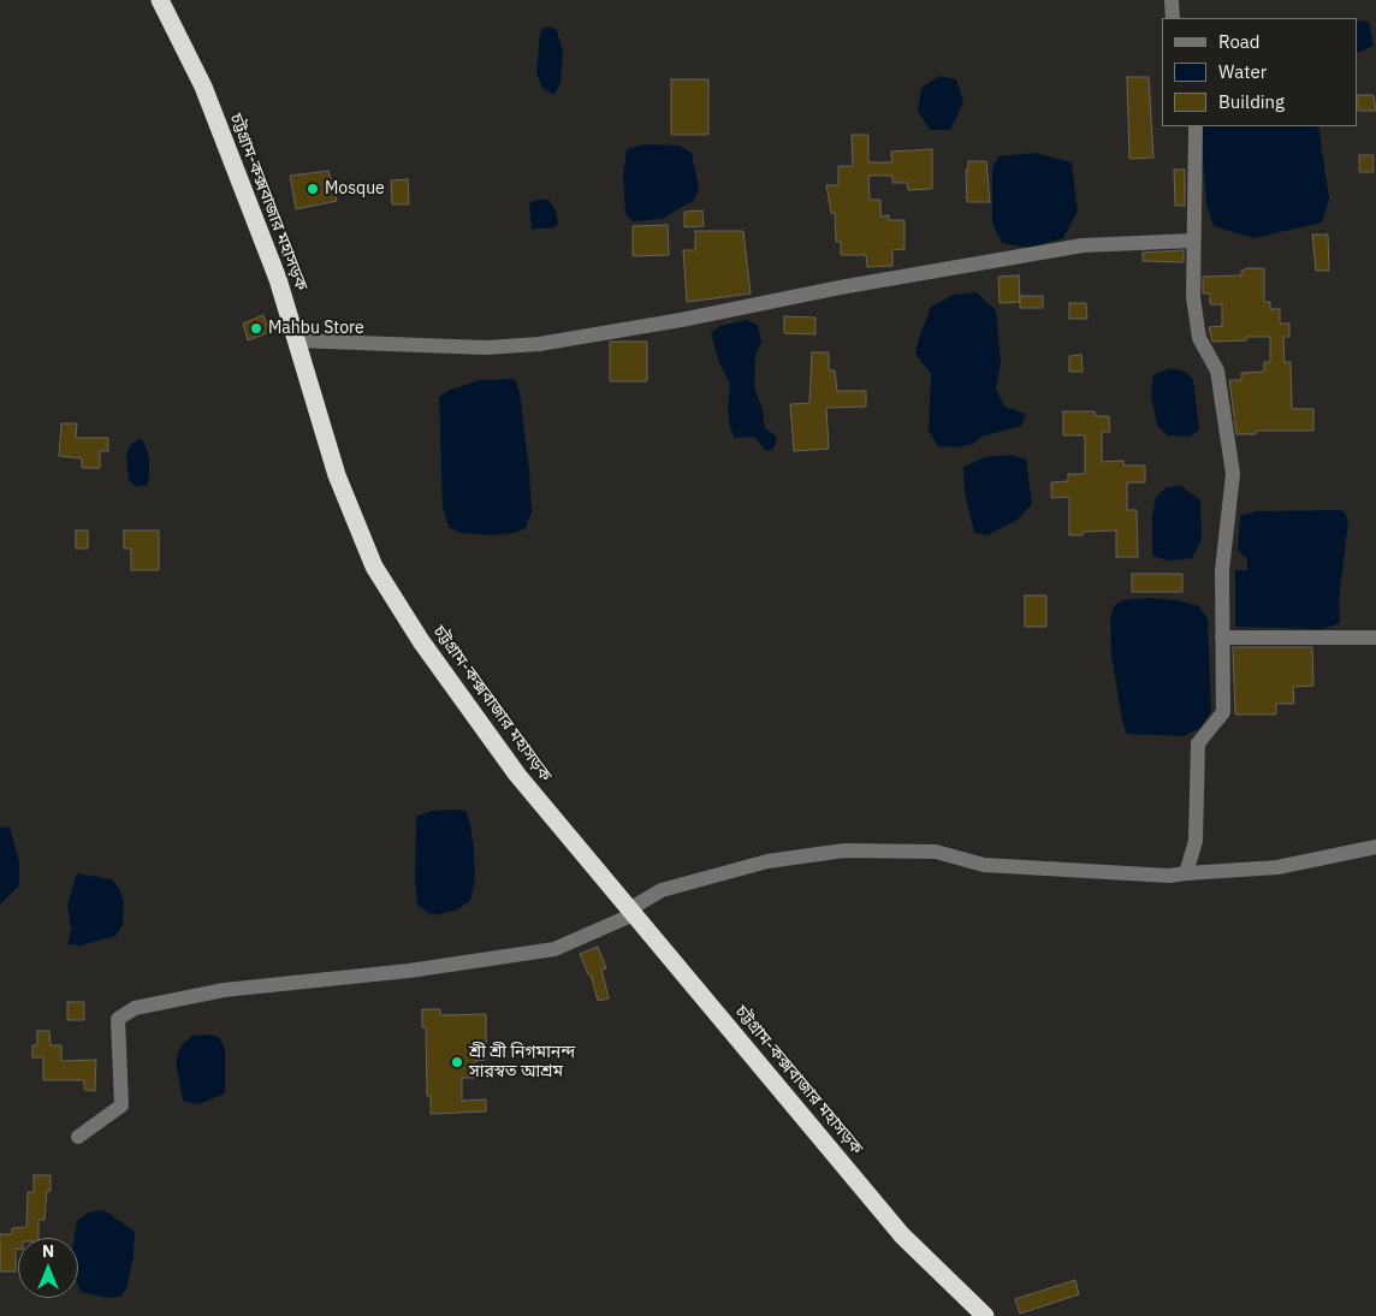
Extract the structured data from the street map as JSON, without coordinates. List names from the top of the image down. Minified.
{"streets":{"highway":["চট্টগ্রাম-কক্সবাজার মহাসড়ক"]},"places":["Mosque","Mahbu Store","শ্রী শ্রী নিগমানন্দ সারস্বত আশ্রম"],"legend":["Road","Water","Building"],"north":"top"}
